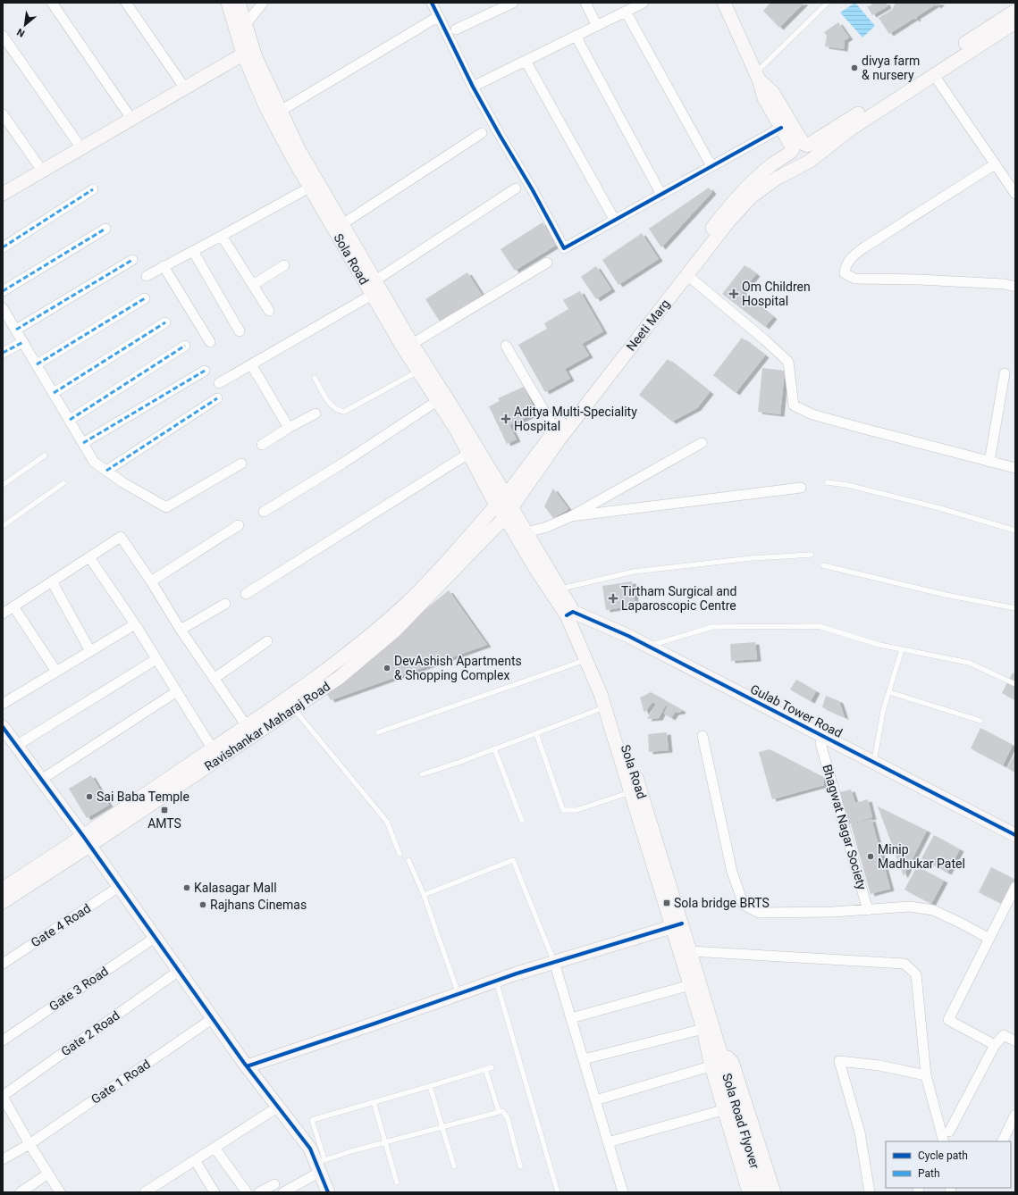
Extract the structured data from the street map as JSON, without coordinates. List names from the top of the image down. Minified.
{"streets":{"main road":["Sola Road","Neeti Marg","Gulab Tower Road","Ravishankar Maharaj Road","Sola Road Flyover"],"street":["Bhagwat Nagar Society","Gate 4 Road","Gate 3 Road","Gate 2 Road","Gate 1 Road"]},"crossings":[["Sola Road","Neeti Marg"],["Sola Road","Gulab Tower Road"],["Sola Road","Ravishankar Maharaj Road"],["Sola Road","Sola Road Flyover"],["Neeti Marg","Ravishankar Maharaj Road"]],"places":{"other":["divya farm & nursery","DevAshish Apartments & Shopping Complex","Sai Baba Temple","Minip Madhukar Patel","Kalasagar Mall","Rajhans Cinemas"],"health":["Om Children Hospital","Aditya Multi-Speciality Hospital","Tirtham Surgical and Laparoscopic Centre"],"transit":["AMTS","Sola bridge BRTS"]},"legend":["Cycle path","Path"],"north":"bottom left"}
